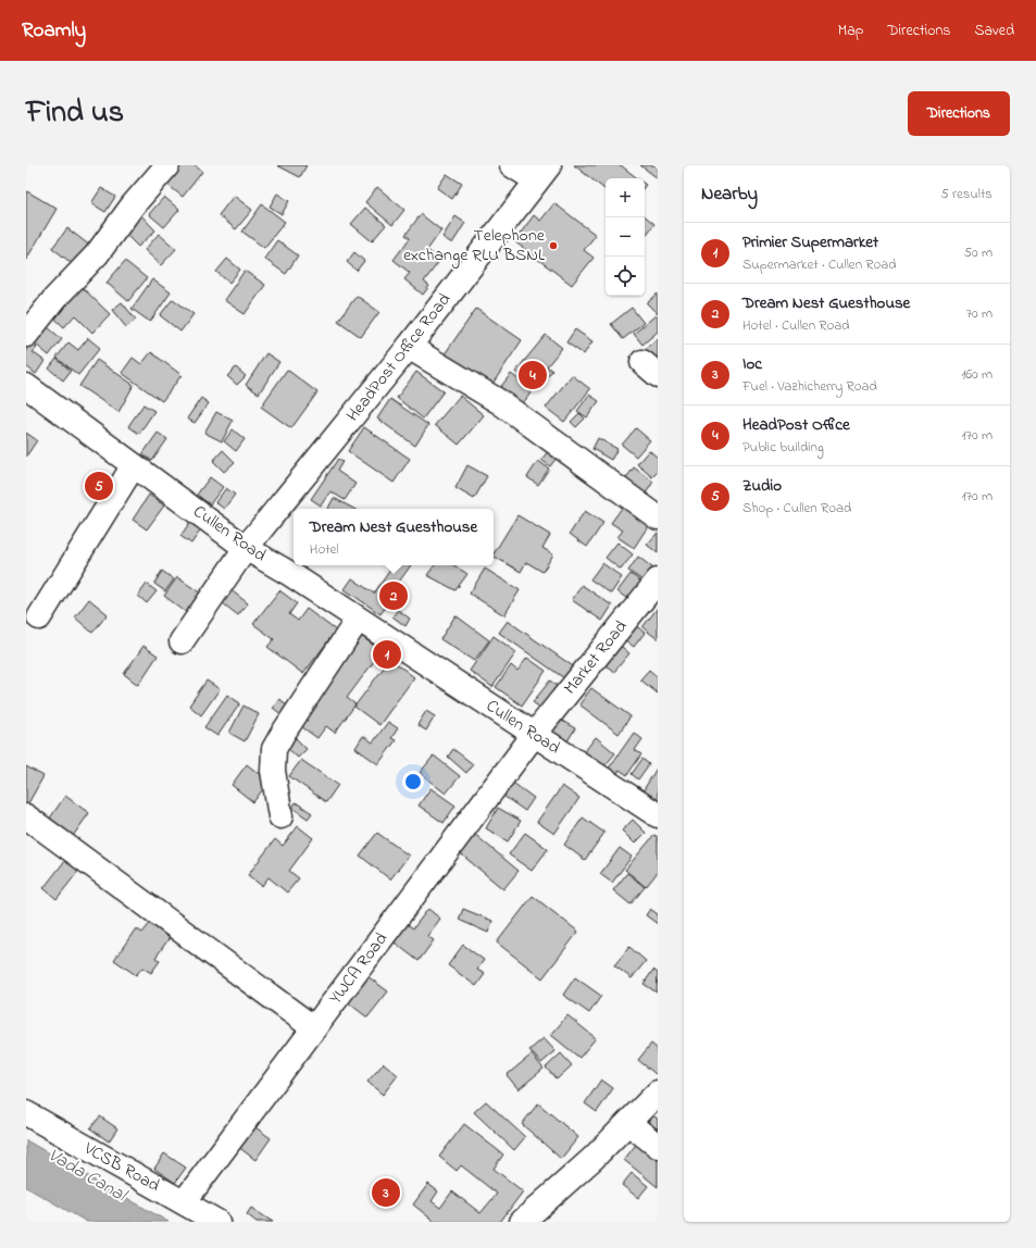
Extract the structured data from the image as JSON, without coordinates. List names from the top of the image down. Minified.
{"streets":{"street":["HeadPost Office Road","Cullen Road","Market Road","YWCA Road","VCSB Road"]},"crossings":[["HeadPost Office Road","Cullen Road"],["Cullen Road","Market Road"],["Cullen Road","YWCA Road"],["Market Road","YWCA Road"],["YWCA Road","VCSB Road"]],"water":["Vada Canal"],"places":["Telephone exchange RLU BSNL"],"page":{"header":"Roamly","nav":["Map","Directions","Saved"],"title":"Find us","buttons":"Directions","heading":["Nearby","5 results"],"map_buttons":["+","−"],"list":[{"mark":"1","name":"Primier Supermarket","note":"Supermarket · Cullen Road","value":"50 m"},{"mark":"2","name":"Dream Nest Guesthouse","note":"Hotel · Cullen Road","value":"70 m"},{"mark":"3","name":"Ioc","note":"Fuel · Vazhicherry Road","value":"160 m"},{"mark":"4","name":"HeadPost Office","note":"Public building","value":"170 m"},{"mark":"5","name":"Zudio","note":"Shop · Cullen Road","value":"170 m"}],"pins":["4","5","2","1","3"],"popup":["Dream Nest Guesthouse","Hotel"]}}
